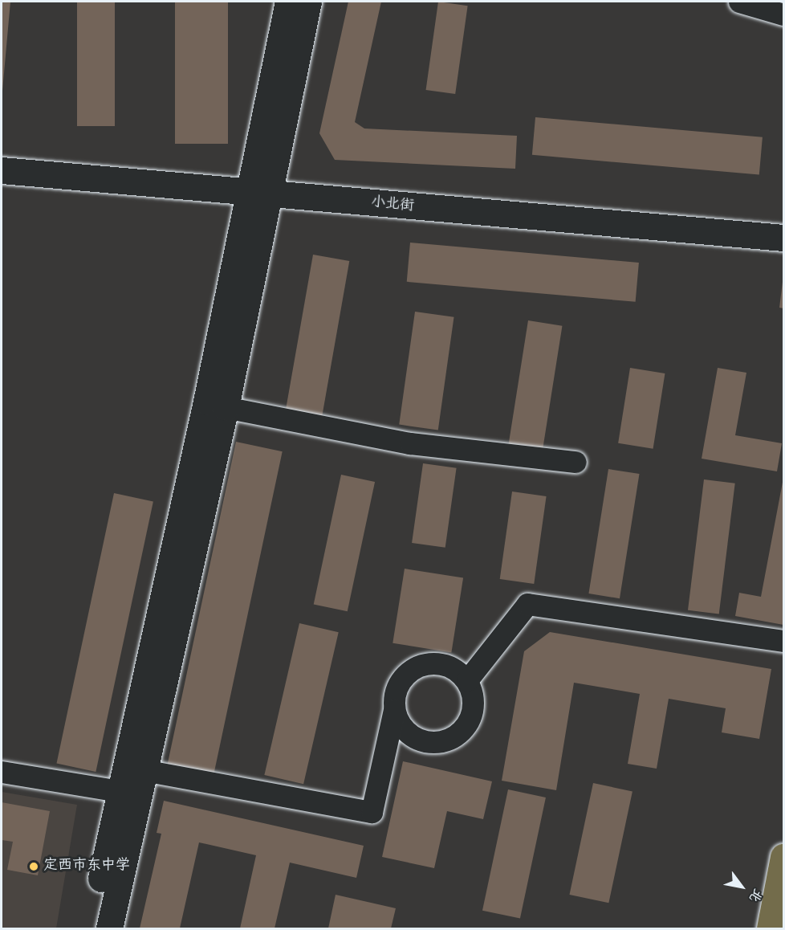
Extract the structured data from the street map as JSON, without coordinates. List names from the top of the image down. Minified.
{"streets":{"street":["小北街"]},"places":["定西市东中学"],"north":"bottom right"}
